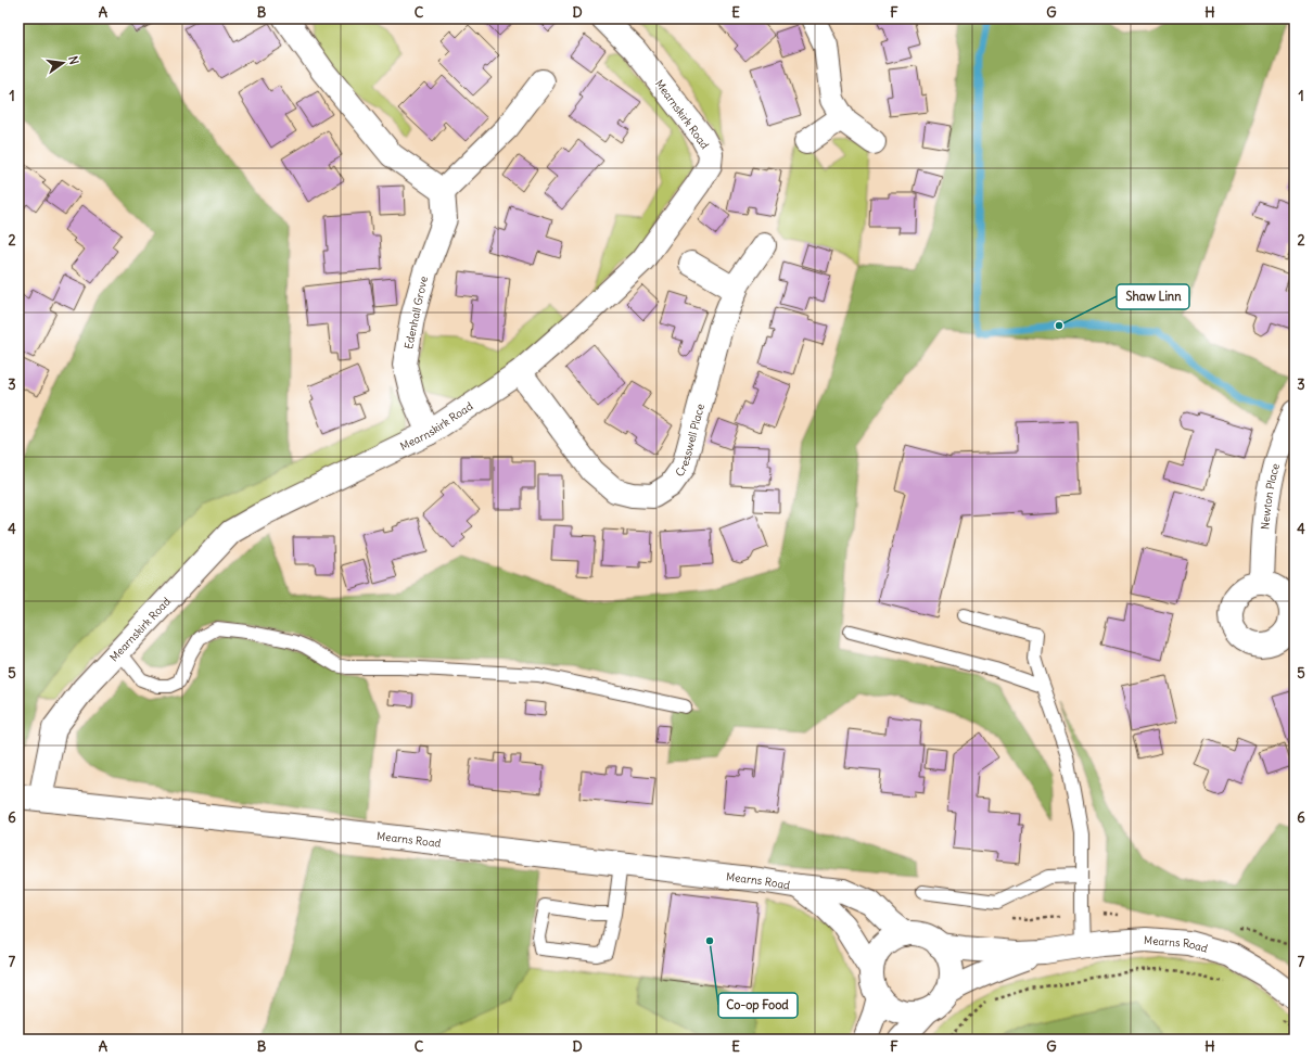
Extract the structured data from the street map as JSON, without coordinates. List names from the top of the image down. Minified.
{"streets":{"street":["Mearnskirk Road","Edenhall Grove","Cresswell Place","Newton Place","Mearns Road"]},"crossings":[["Mearnskirk Road","Edenhall Grove"],["Mearnskirk Road","Cresswell Place"],["Mearnskirk Road","Mearns Road"]],"places":["Shaw Linn","Co-op Food"],"north":"right","grid":{"columns":["A","B","C","D","E","F","G","H"],"rows":["1","2","3","4","5","6","7"]}}
